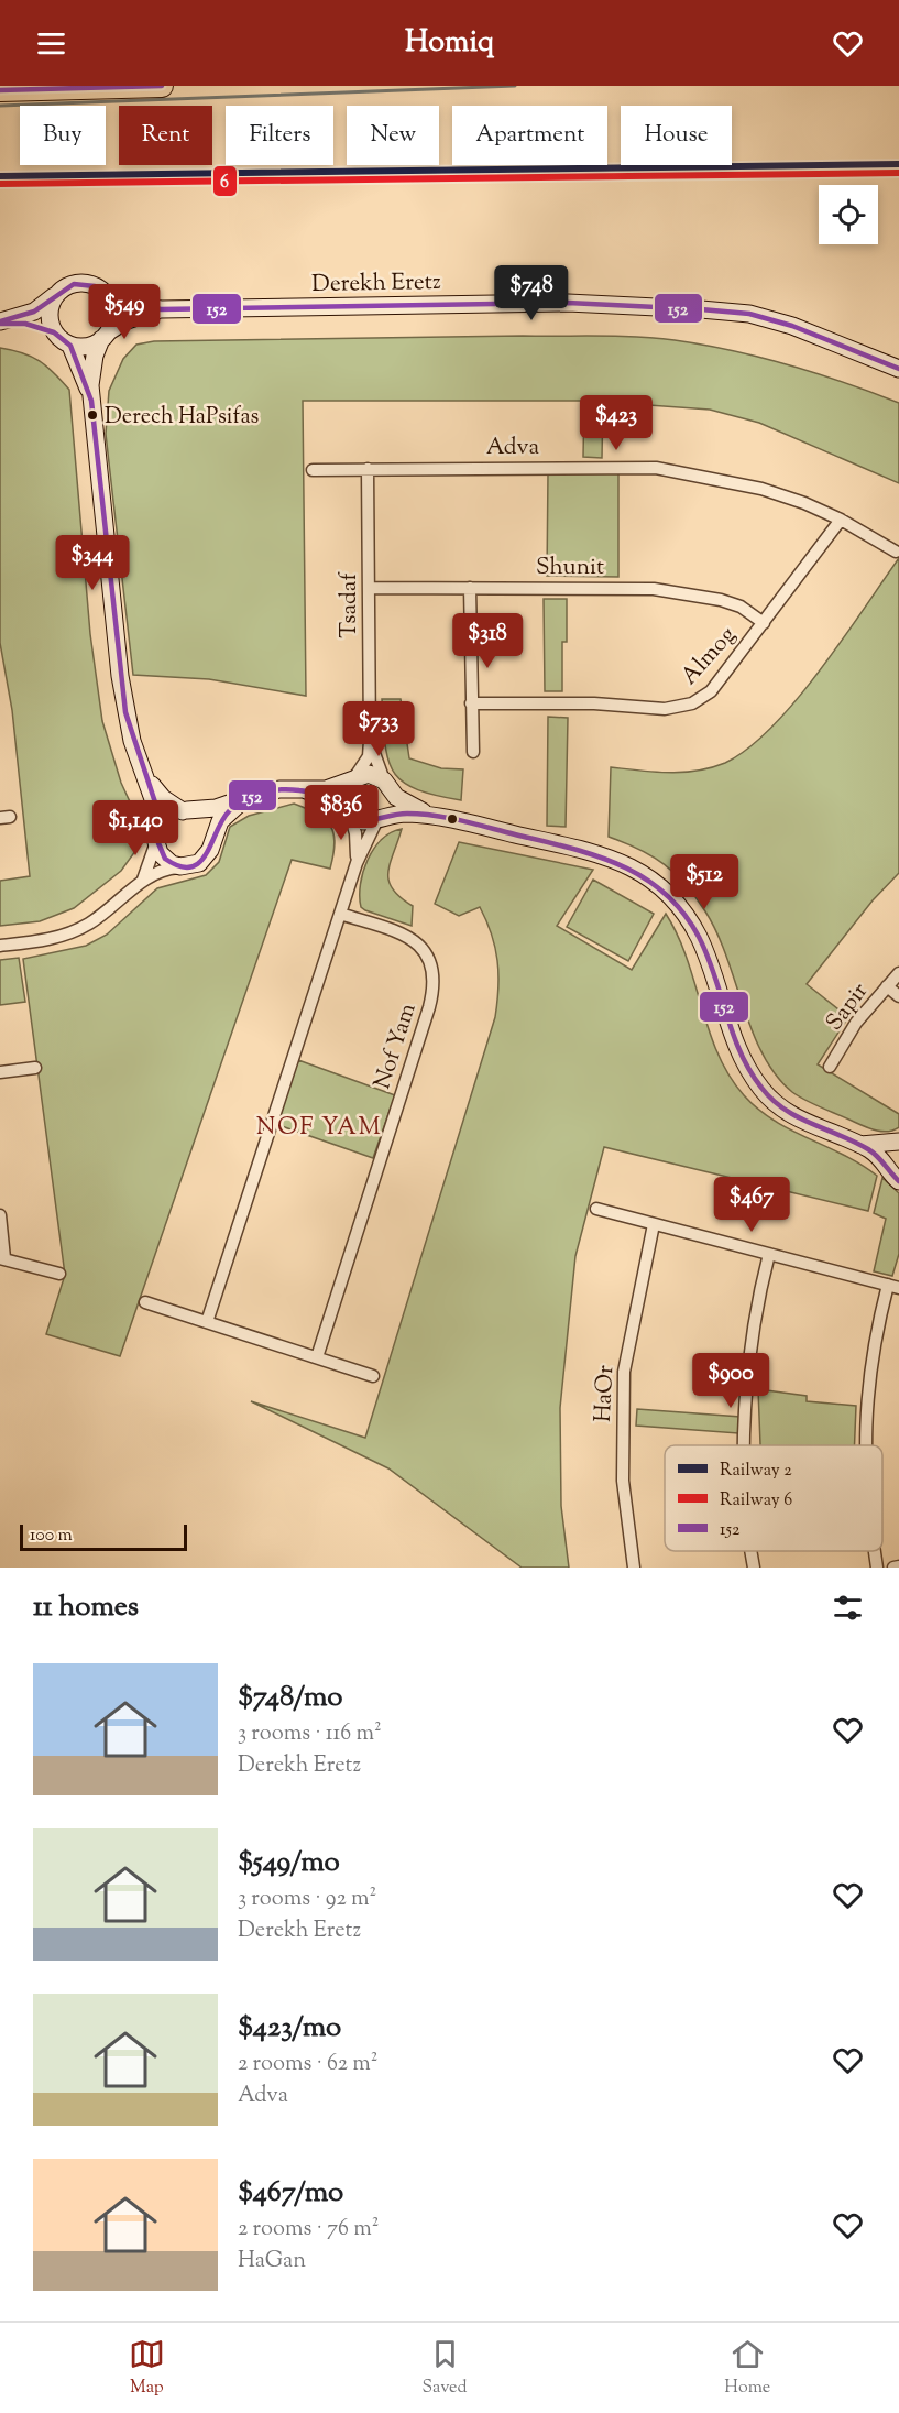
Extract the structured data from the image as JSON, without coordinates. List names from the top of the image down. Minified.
{"streets":{"street":["Derekh Eretz","Adva","Shunit","Tsadaf","Almog","Sapir","Nof Yam","HaOr"]},"crossings":[["Adva","Tsadaf"],["Adva","Almog"],["Shunit","Tsadaf"],["Shunit","Almog"]],"districts":["NOF YAM"],"places":["Derech HaPsifas"],"lines":["transit line 152","rail line 2","rail line 6"],"legend":["Railway 2","Railway 6","152"],"scale_bar":"100 m","page":{"header":"Homiq","chip":["Buy","Rent","Filters","New","Apartment","House"],"price":["$748","$549","$423","$344","$318","$733","$836","$1,140","$512","$467","$900"],"scale":"100 m","heading":"11 homes","list":[{"name":"$748/mo","note":"3 rooms · 116 m² · Derekh Eretz"},{"name":"$549/mo","note":"3 rooms · 92 m² · Derekh Eretz"},{"name":"$423/mo","note":"2 rooms · 62 m² · Adva"},{"name":"$467/mo","note":"2 rooms · 76 m² · HaGan"}],"tabs":["Map","Saved","Home"]}}
